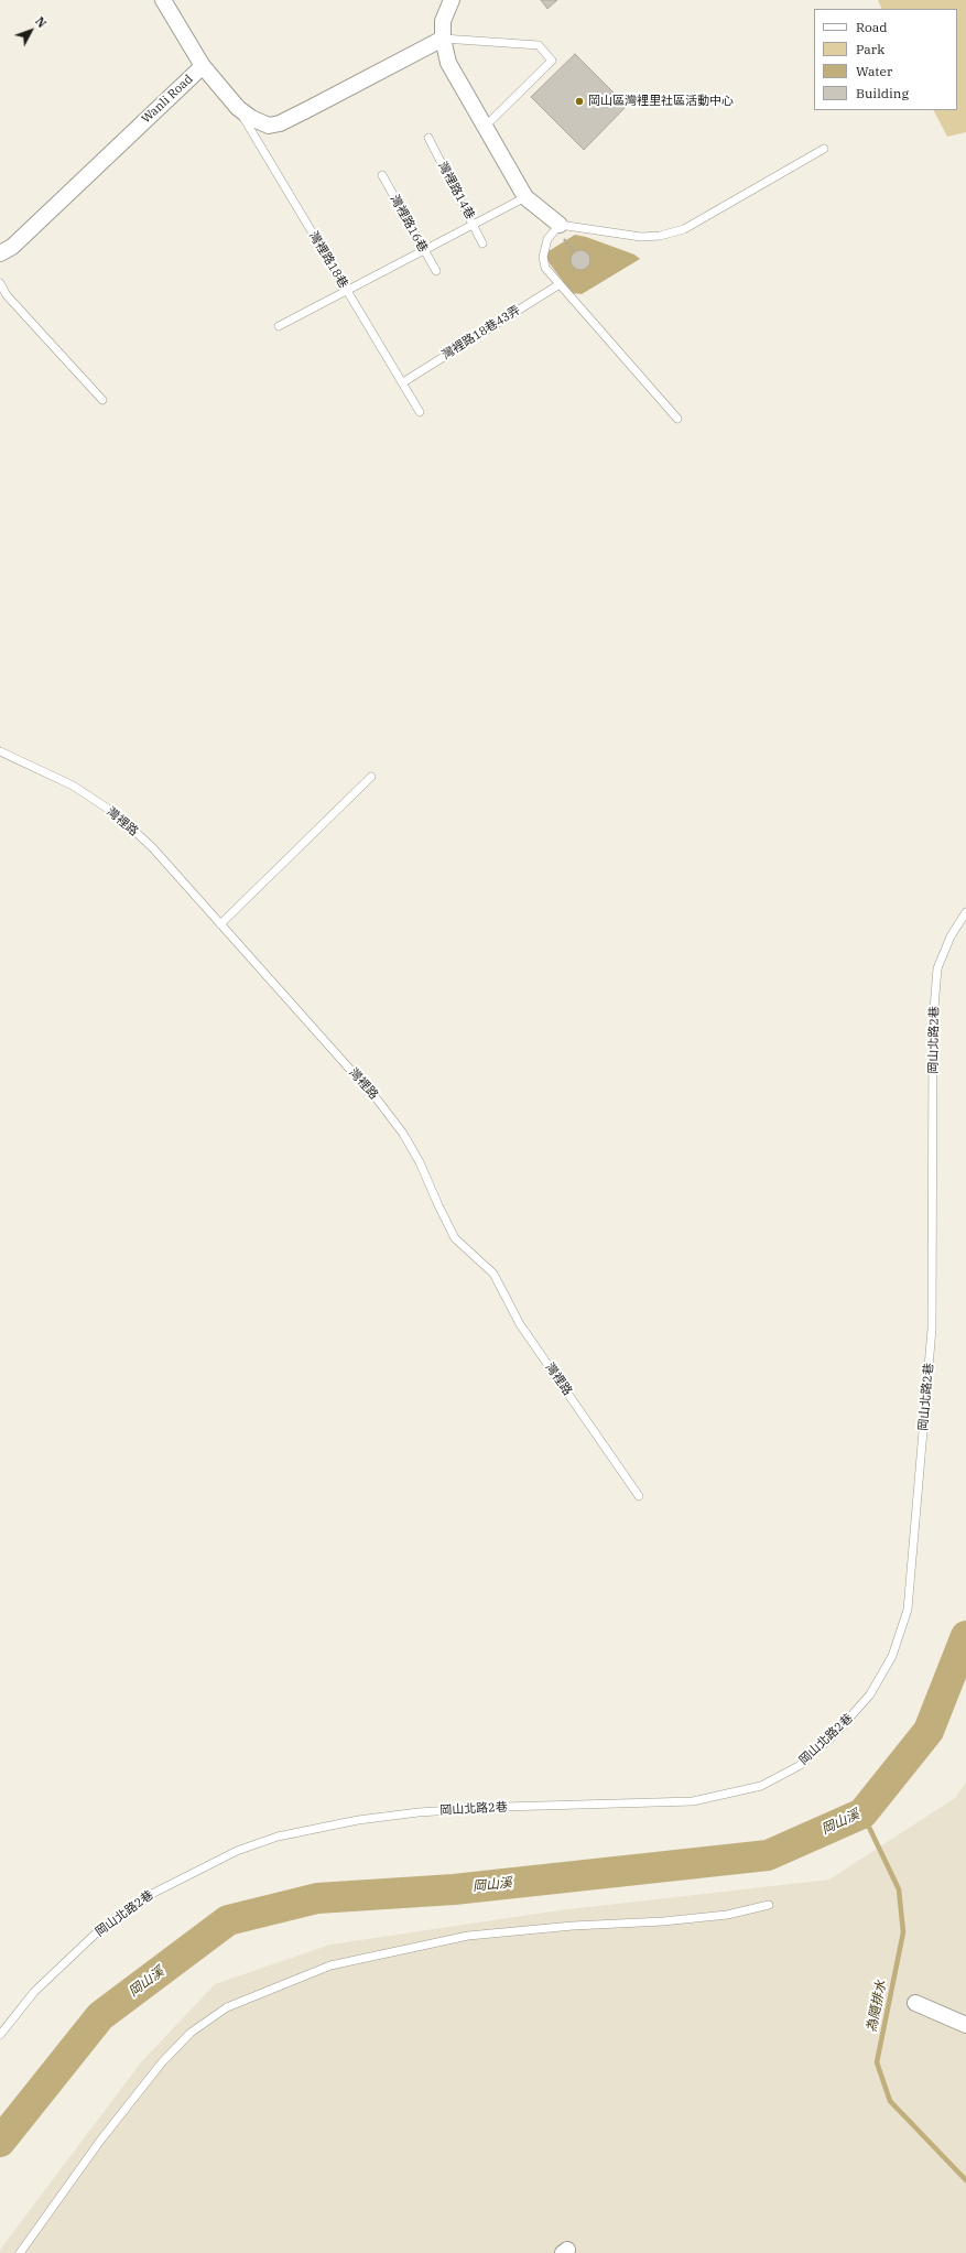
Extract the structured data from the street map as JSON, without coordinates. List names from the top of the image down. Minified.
{"streets":{"street":["Wanli Road"],"lane":["灣裡路14巷","灣裡路16巷","灣裡路18巷","灣裡路18巷43弄","灣裡路","岡山北路2巷"]},"crossings":[["Wanli Road","灣裡路18巷"],["灣裡路18巷","灣裡路18巷43弄"]],"water":["岡山溪","為隨排水"],"places":["岡山區灣裡里社區活動中心"],"legend":["Road","Park","Water","Building"],"north":"top right"}
